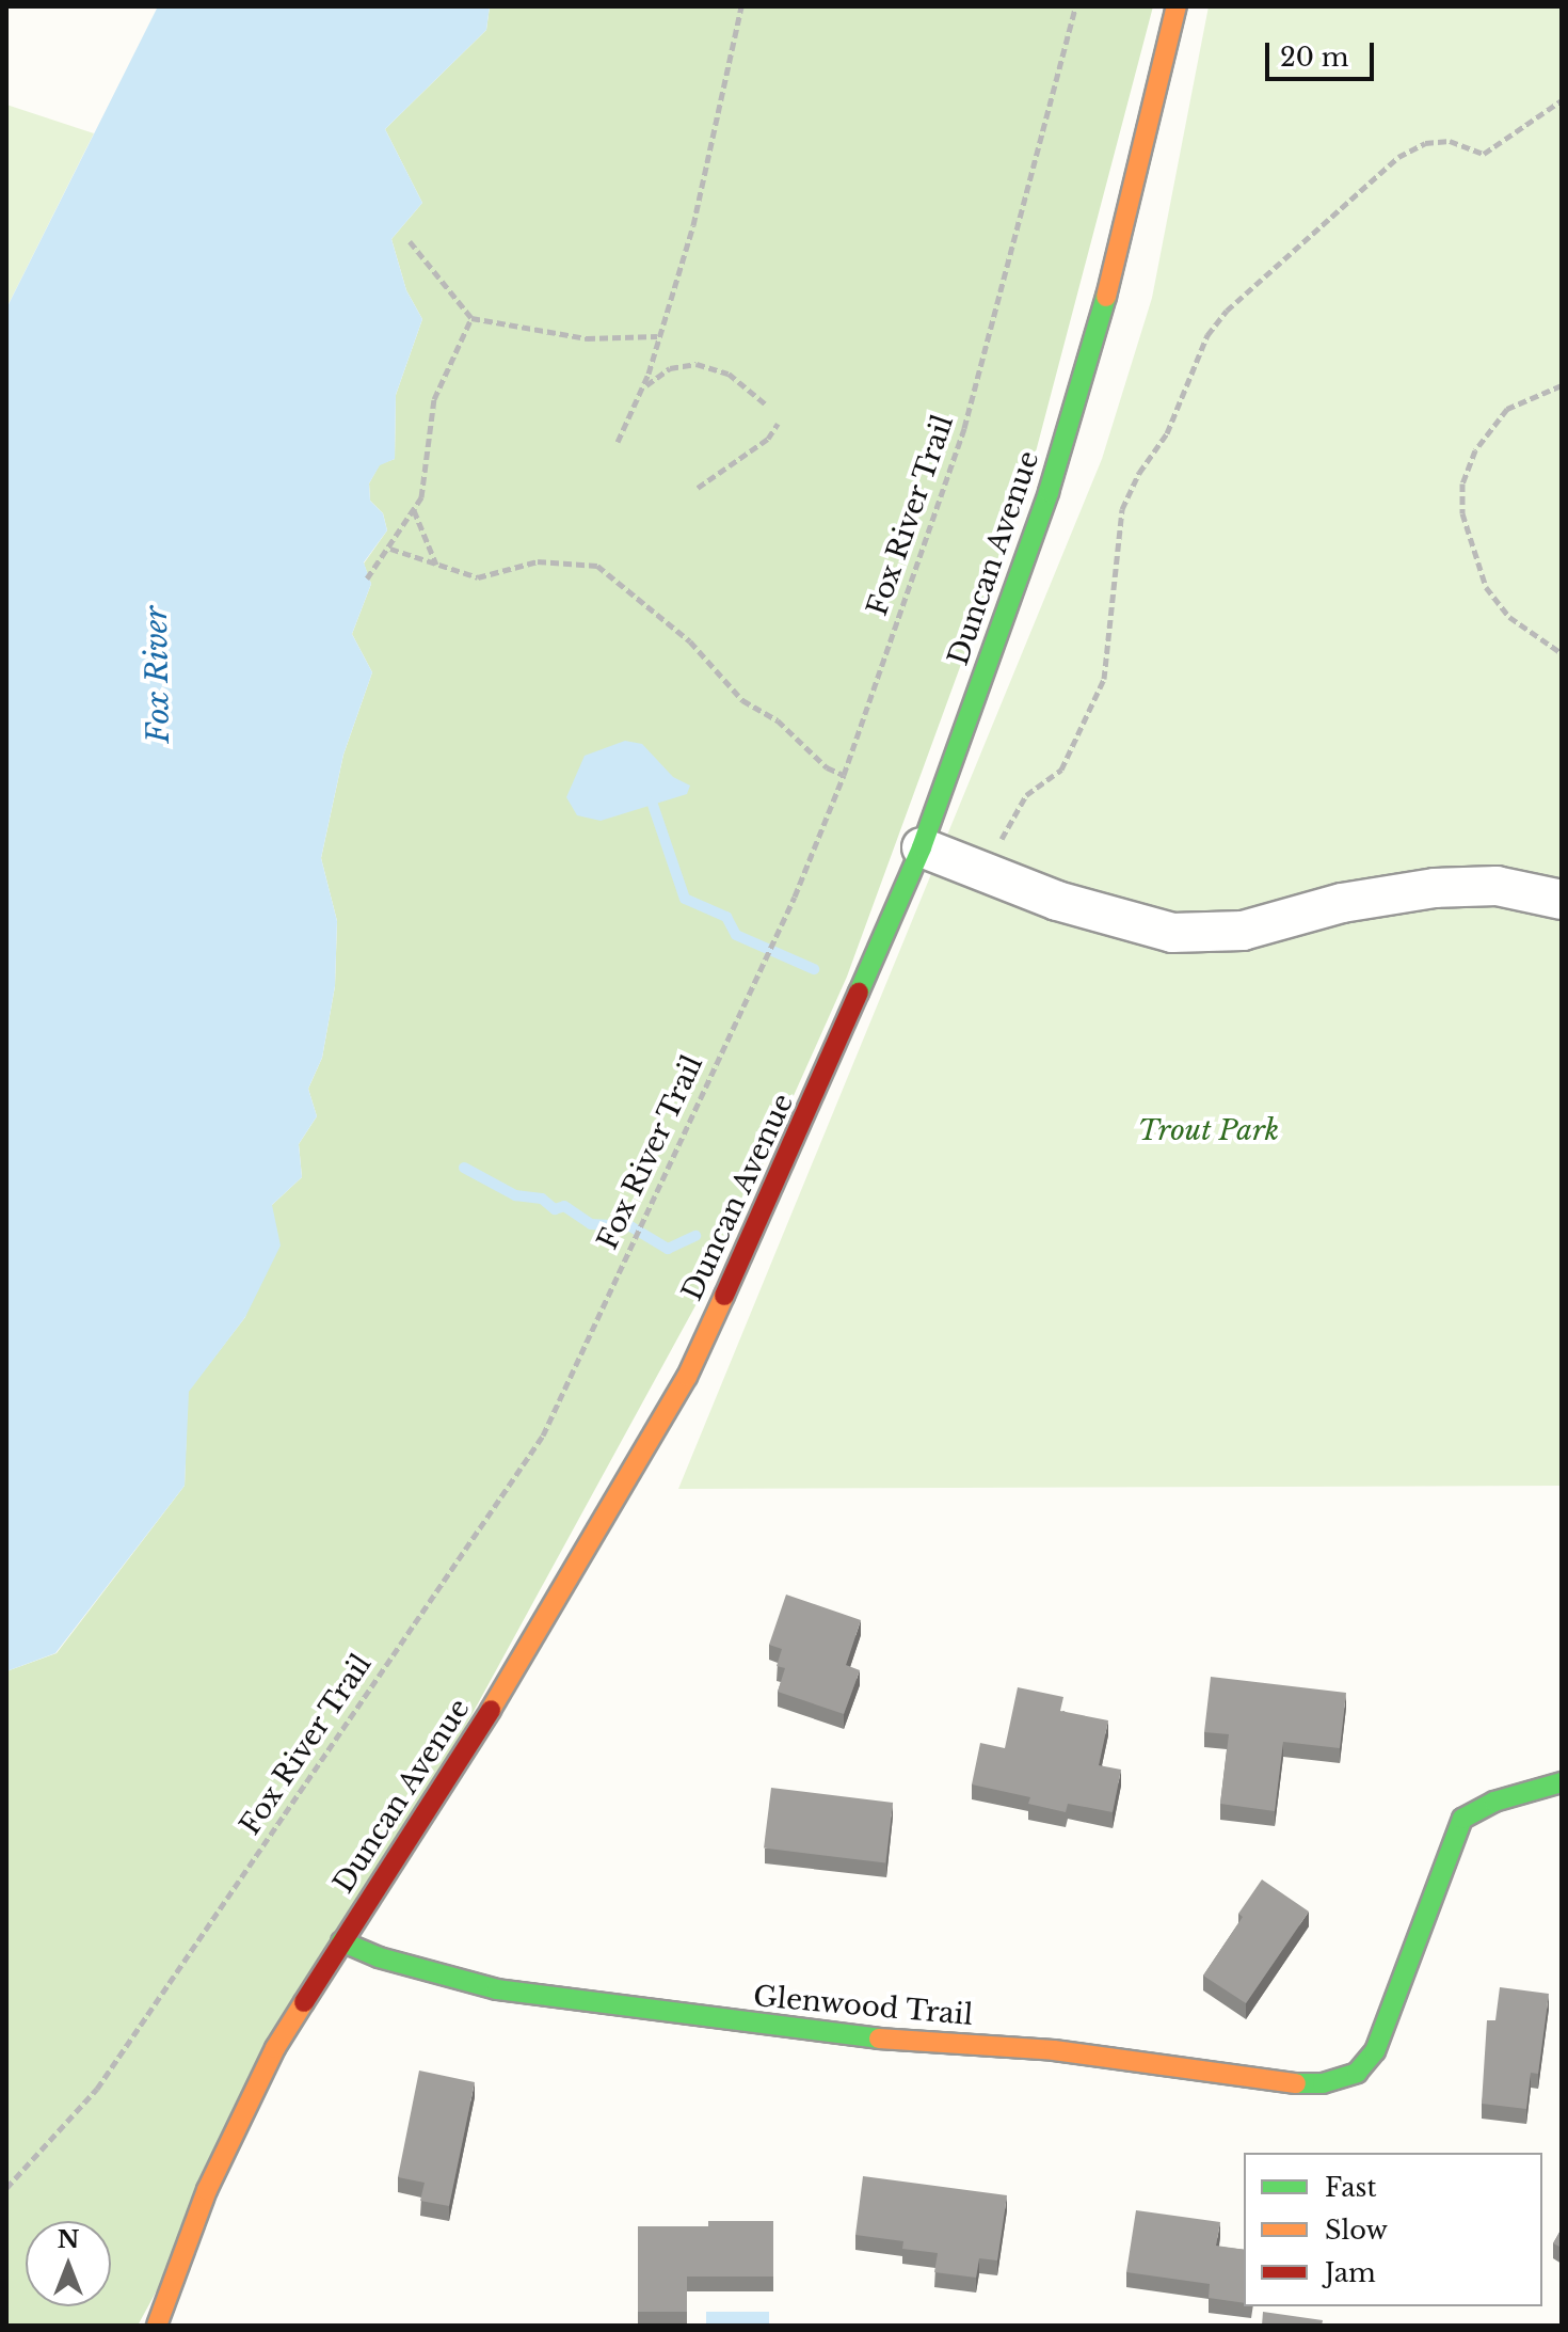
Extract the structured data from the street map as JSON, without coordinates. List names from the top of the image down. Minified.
{"streets":{"street":["Duncan Avenue","Glenwood Trail"],"path":["Fox River Trail"]},"crossings":[["Duncan Avenue","Glenwood Trail"]],"water":["Fox River"],"parks":["Trout Park"],"legend":["Fast","Slow","Jam"],"scale_bar":"20 m","north":"top"}
